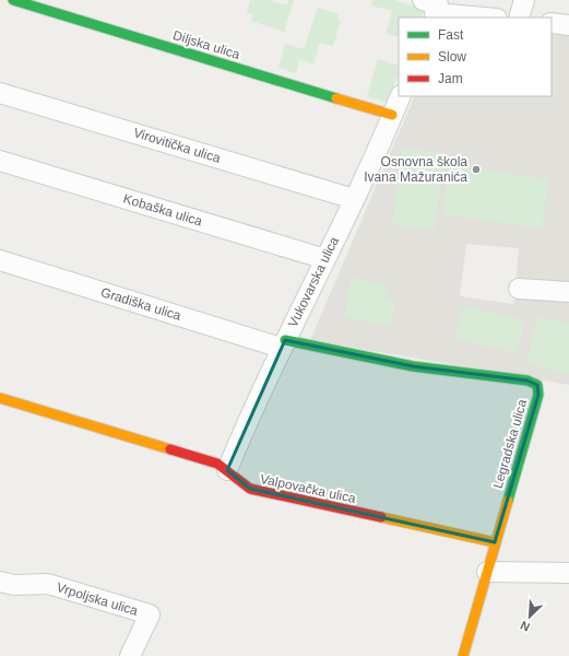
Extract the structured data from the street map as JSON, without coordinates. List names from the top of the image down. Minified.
{"streets":{"street":["Diljska ulica","Virovitička ulica","Kobaška ulica","Vukovarska ulica","Gradiška ulica","Legradska ulica","Valpovačka ulica","Vrpoljska ulica"]},"crossings":[["Diljska ulica","Vukovarska ulica"],["Virovitička ulica","Vukovarska ulica"],["Kobaška ulica","Vukovarska ulica"],["Vukovarska ulica","Gradiška ulica"],["Vukovarska ulica","Legradska ulica"],["Vukovarska ulica","Valpovačka ulica"],["Gradiška ulica","Legradska ulica"],["Legradska ulica","Valpovačka ulica"]],"places":["Osnovna škola Ivana Mažuranića"],"legend":["Fast","Slow","Jam"],"north":"bottom left"}
